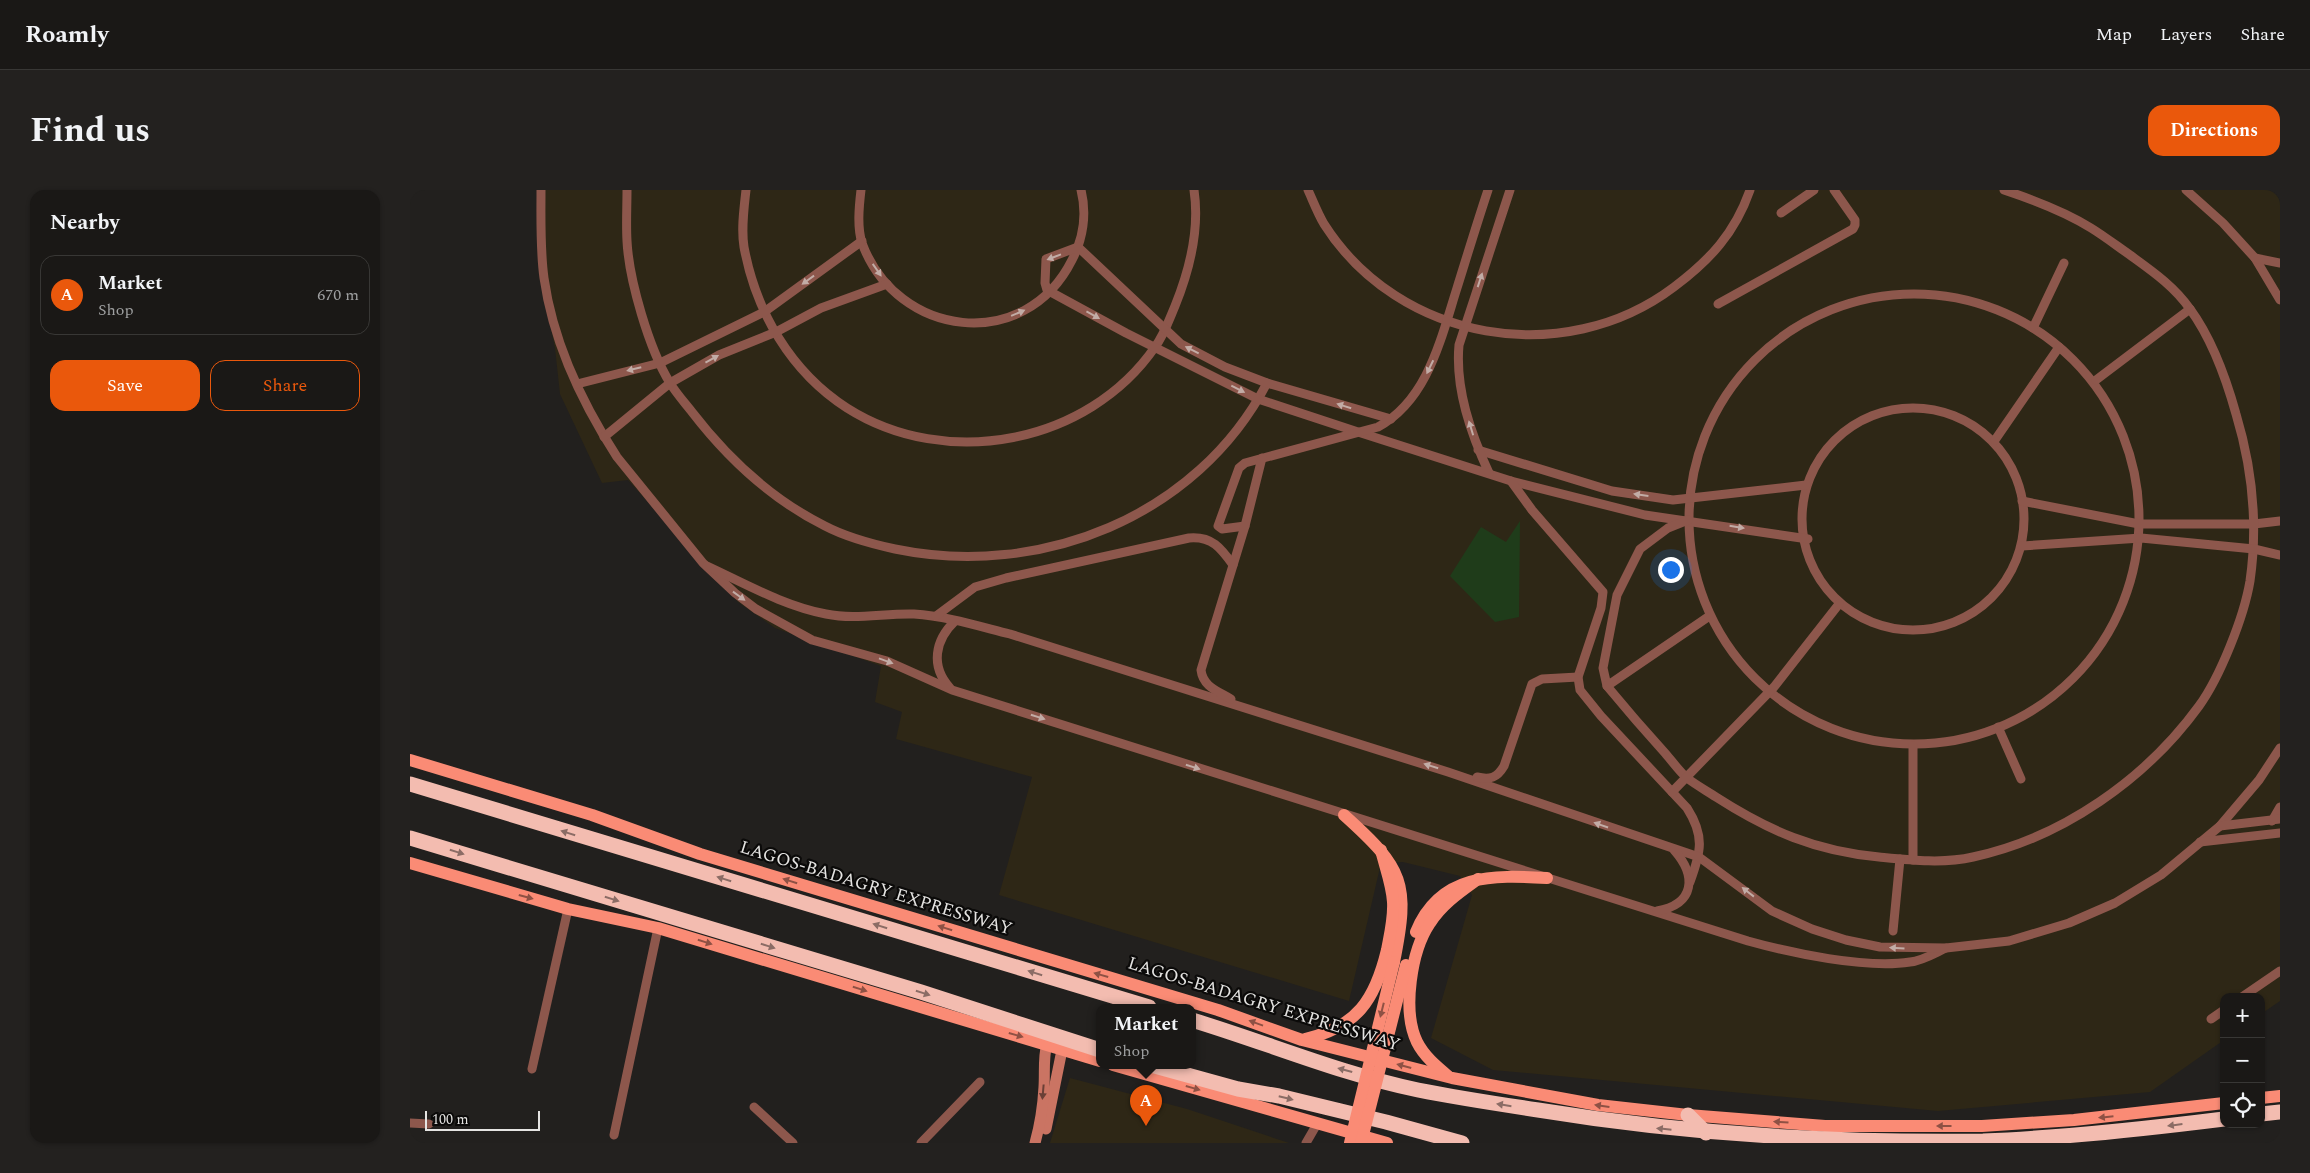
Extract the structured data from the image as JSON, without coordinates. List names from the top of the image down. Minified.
{"streets":{"highway":["LAGOS-BADAGRY EXPRESSWAY"]},"one_way":["LAGOS-BADAGRY EXPRESSWAY"],"scale_bar":"100 m","page":{"header":"Roamly","nav":["Map","Layers","Share"],"title":"Find us","buttons":["Directions",["Save","Share"]],"heading":"Nearby","list":[{"mark":"A","name":"Market","note":"Shop","value":"670 m"}],"map_buttons":["+","−"],"popup":["Market","Shop"],"pins":"A","scale":"100 m"}}
